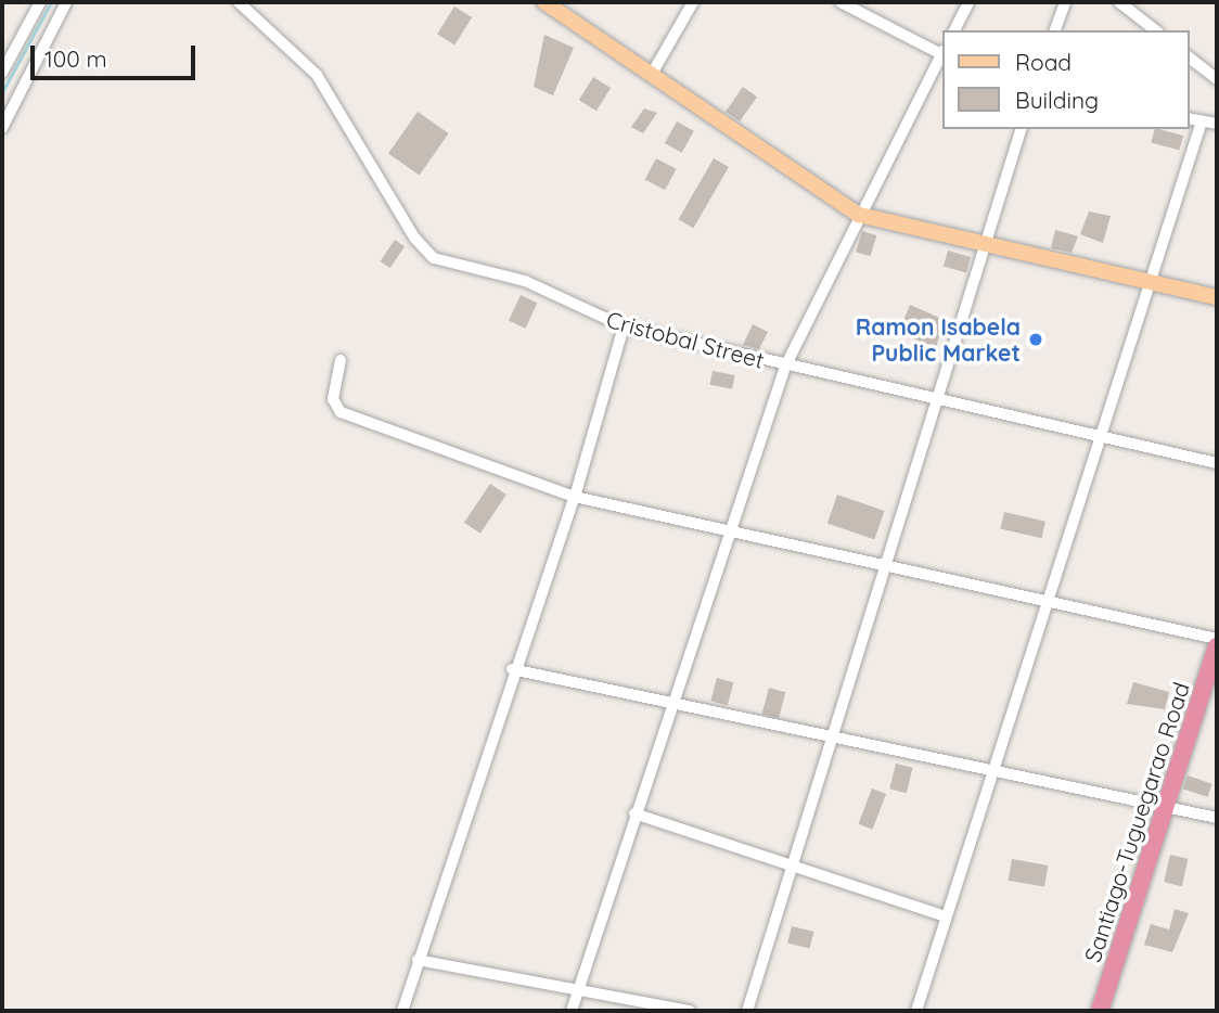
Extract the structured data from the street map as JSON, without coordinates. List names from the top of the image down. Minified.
{"streets":{"highway":["Santiago-Tuguegarao Road"],"street":["Cristobal Street"]},"places":["Ramon Isabela Public Market"],"legend":["Road","Building"],"scale_bar":"100 m"}
